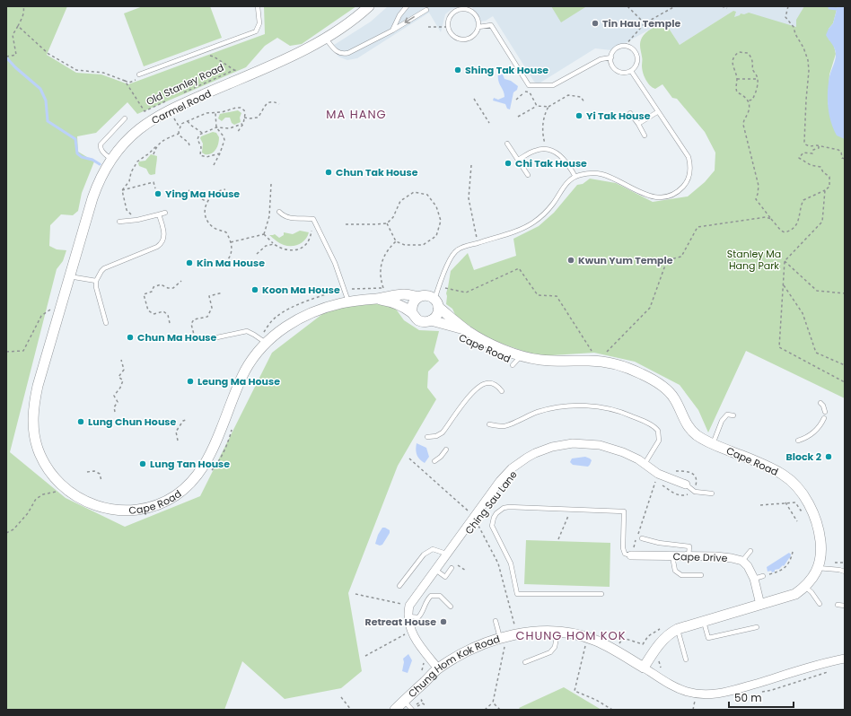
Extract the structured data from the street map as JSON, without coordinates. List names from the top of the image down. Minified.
{"streets":{"street":["Carmel Road","Cape Road","Ching Sau Lane","Cape Drive","Chung Hom Kok Road"],"path":["Old Stanley Road"]},"crossings":[["Carmel Road","Cape Road"],["Cape Road","Cape Drive"],["Cape Road","Chung Hom Kok Road"]],"districts":["MA HANG","CHUNG HOM KOK"],"parks":["Stanley Ma Hang Park"],"places":["Tin Hau Temple","Shing Tak House","Yi Tak House","Chi Tak House","Chun Tak House","Ying Ma House","Kwun Yum Temple","Kin Ma House","Koon Ma House","Chun Ma House","Leung Ma House","Lung Chun House","Block 2","Lung Tan House","Retreat House"],"scale_bar":"50 m"}
